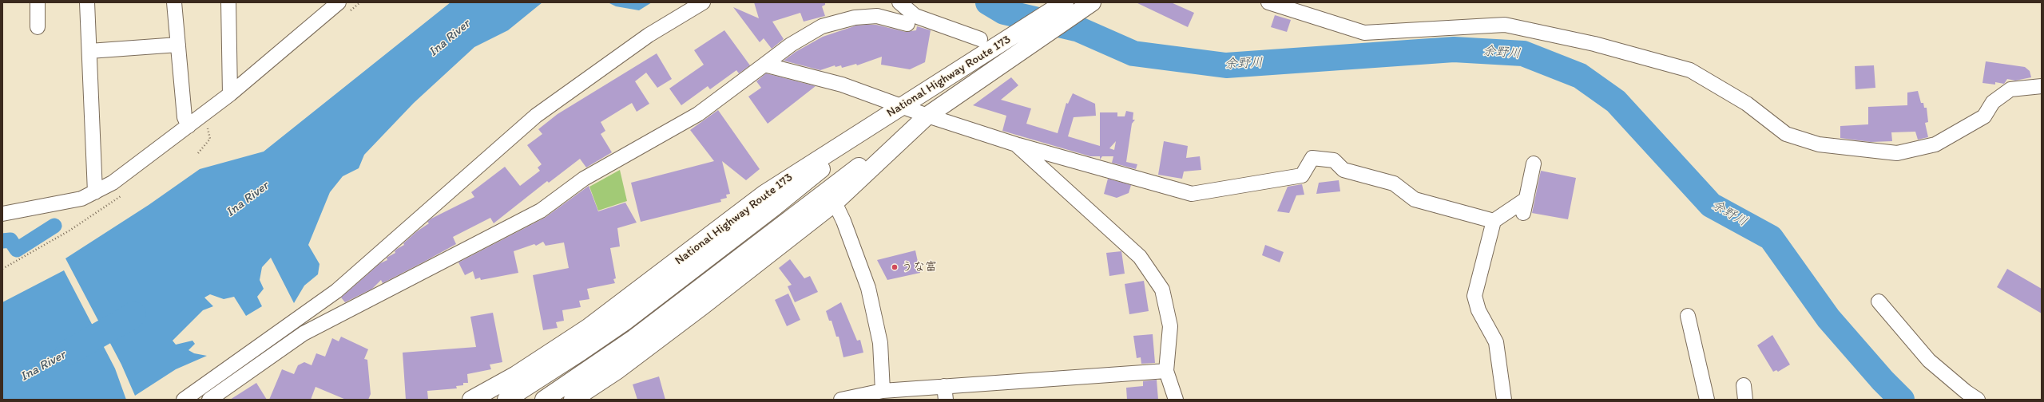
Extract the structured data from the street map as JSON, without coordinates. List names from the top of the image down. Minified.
{"streets":{"highway":["National Highway Route 173"]},"water":["Ina River","余野川"],"places":["うな富"]}
